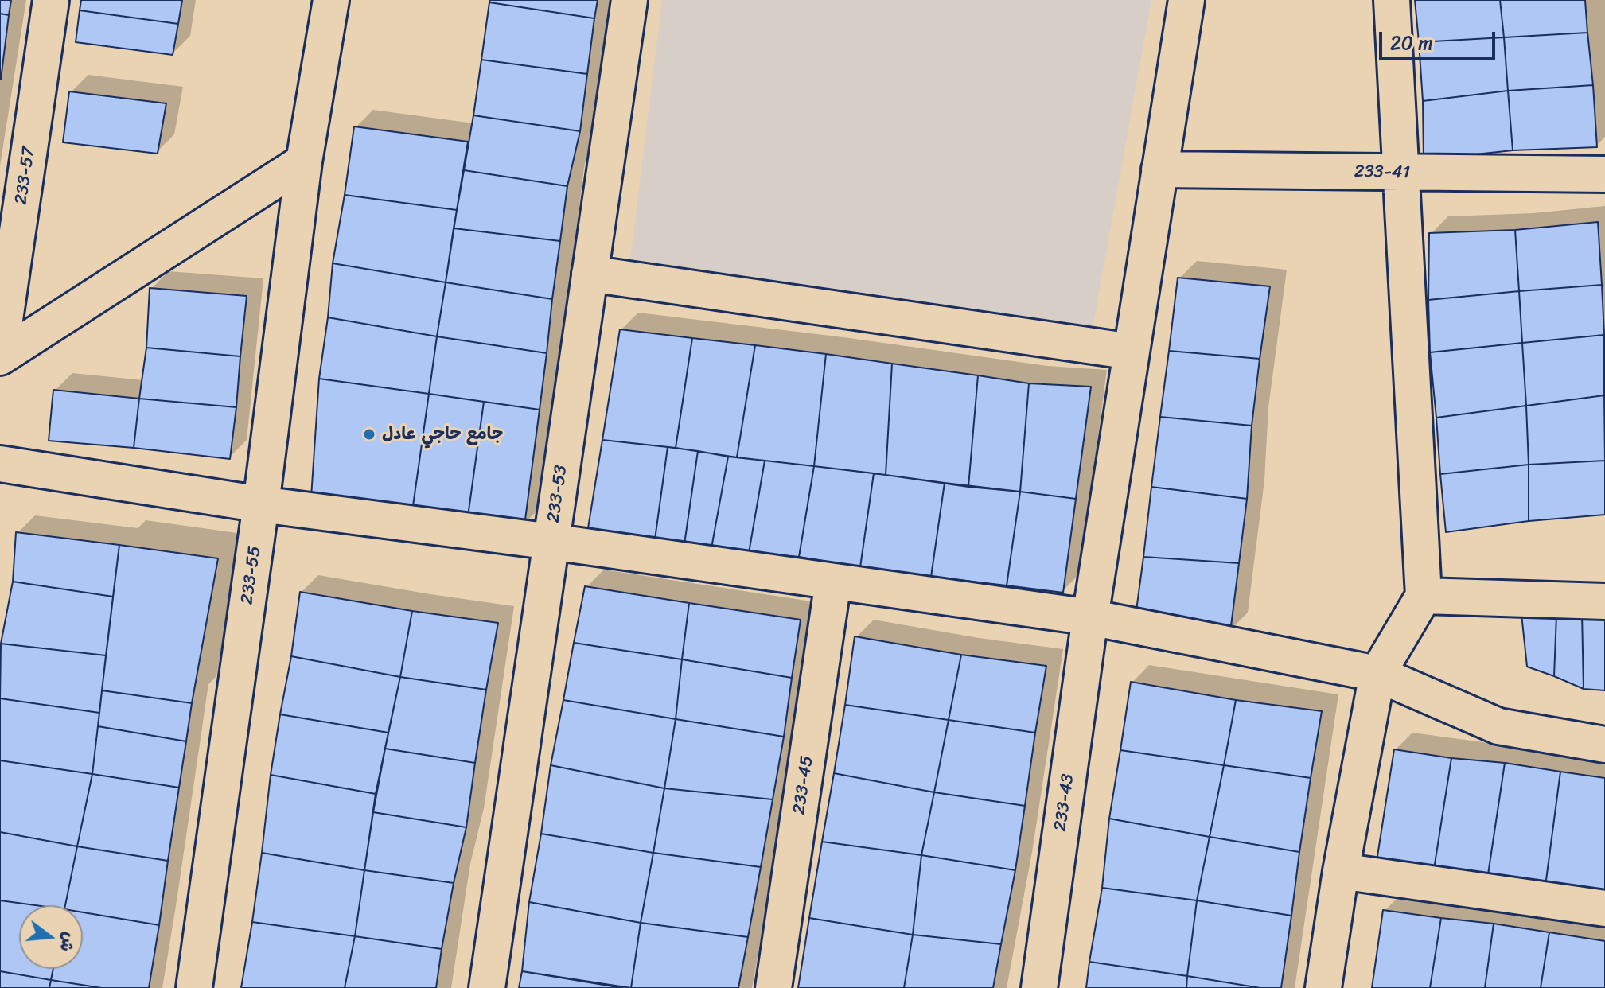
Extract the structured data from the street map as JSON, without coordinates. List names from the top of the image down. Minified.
{"streets":{"street":["233-41","233-57","233-53","233-55","233-45","233-43"]},"crossings":[["233-41","233-43"]],"places":["جامع حاجي عادل"],"scale_bar":"20 m","north":"right"}
